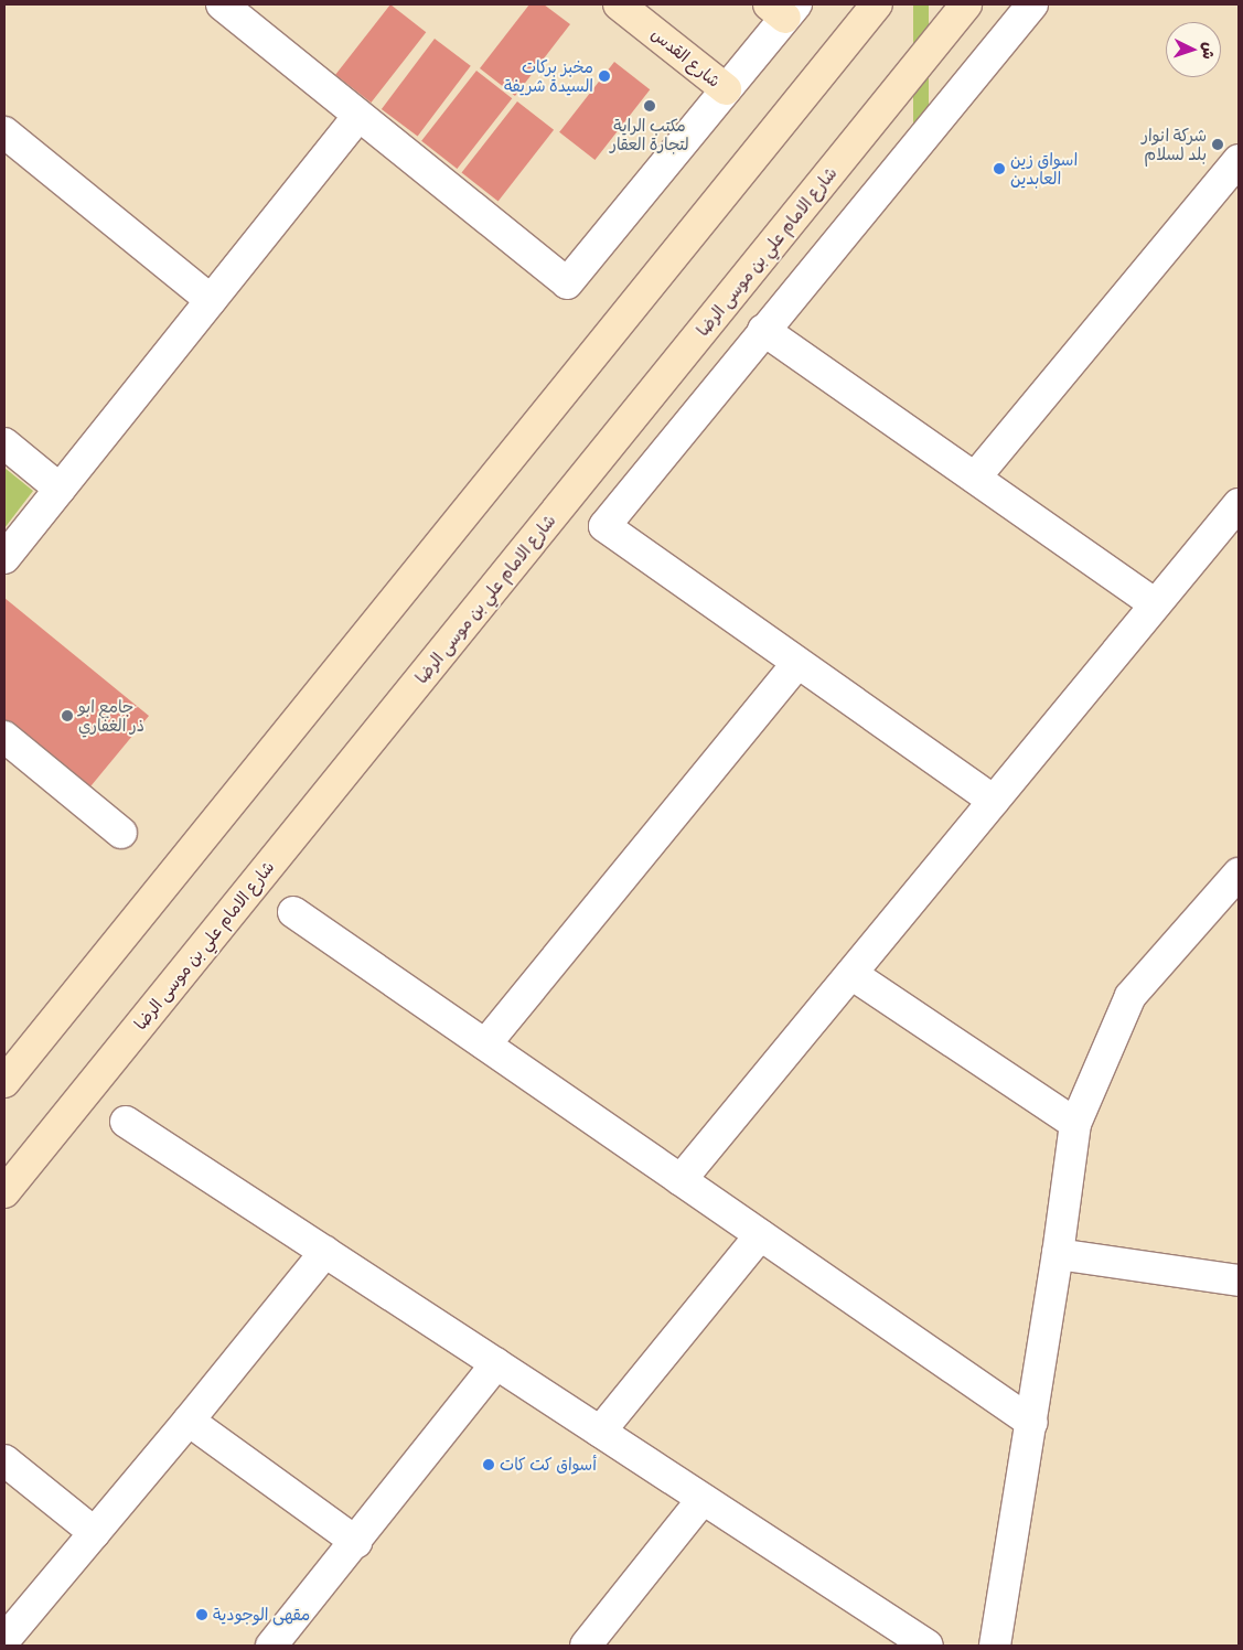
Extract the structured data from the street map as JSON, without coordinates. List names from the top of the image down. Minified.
{"streets":{"main road":["شارع القدس","شارع الامام علي بن موسى الرضا"]},"places":["مخبز بركات السيدة شريفة","مكتب الراية لتجارة العقار","شركة انوار بلد لسلام","اسواق زين العابدين","جامع ابو ذر الغفاري","أسواق كت كات","مقهى الوجودية"],"north":"right"}
